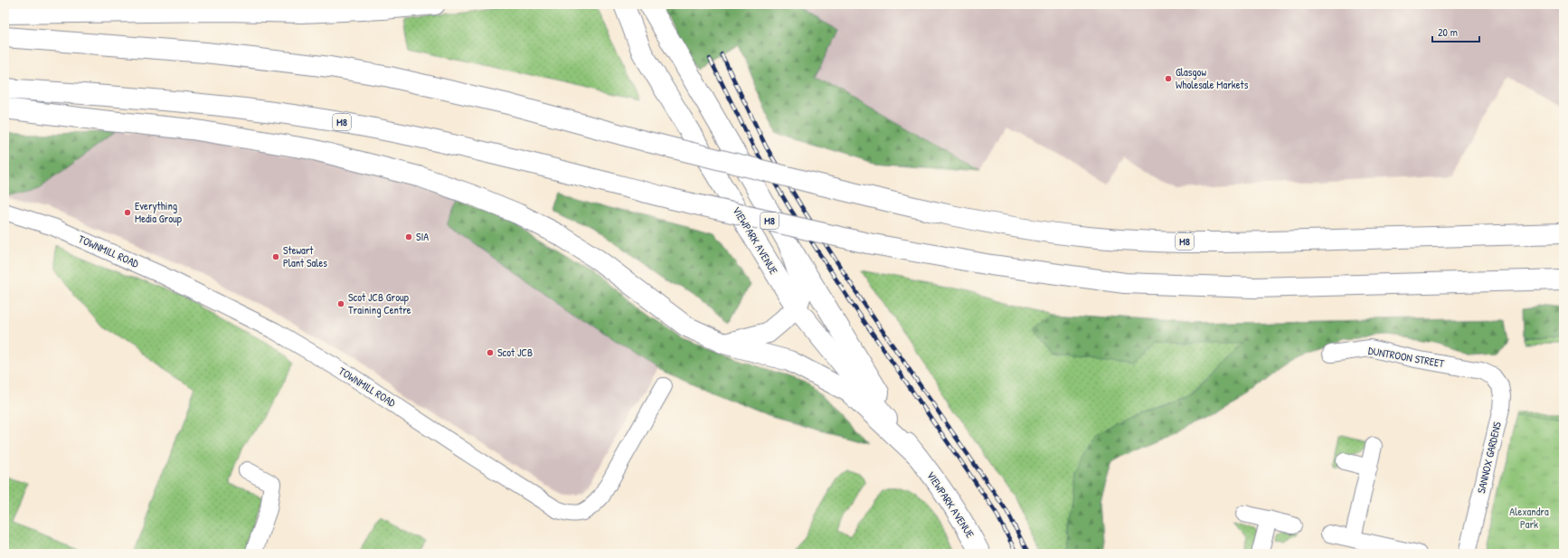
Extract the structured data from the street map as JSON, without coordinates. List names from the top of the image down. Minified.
{"streets":{"main road":["M8","VIEWPARK AVENUE"],"street":["TOWNMILL ROAD","DUNTROON STREET","SANNOX GARDENS"]},"crossings":[["DUNTROON STREET","SANNOX GARDENS"]],"parks":["Alexandra Park"],"places":["Glasgow Wholesale Markets","Everything Media Group","SIA","Stewart Plant Sales","Scot JCB Group Training Centre","Scot JCB"],"scale_bar":"20 m"}
